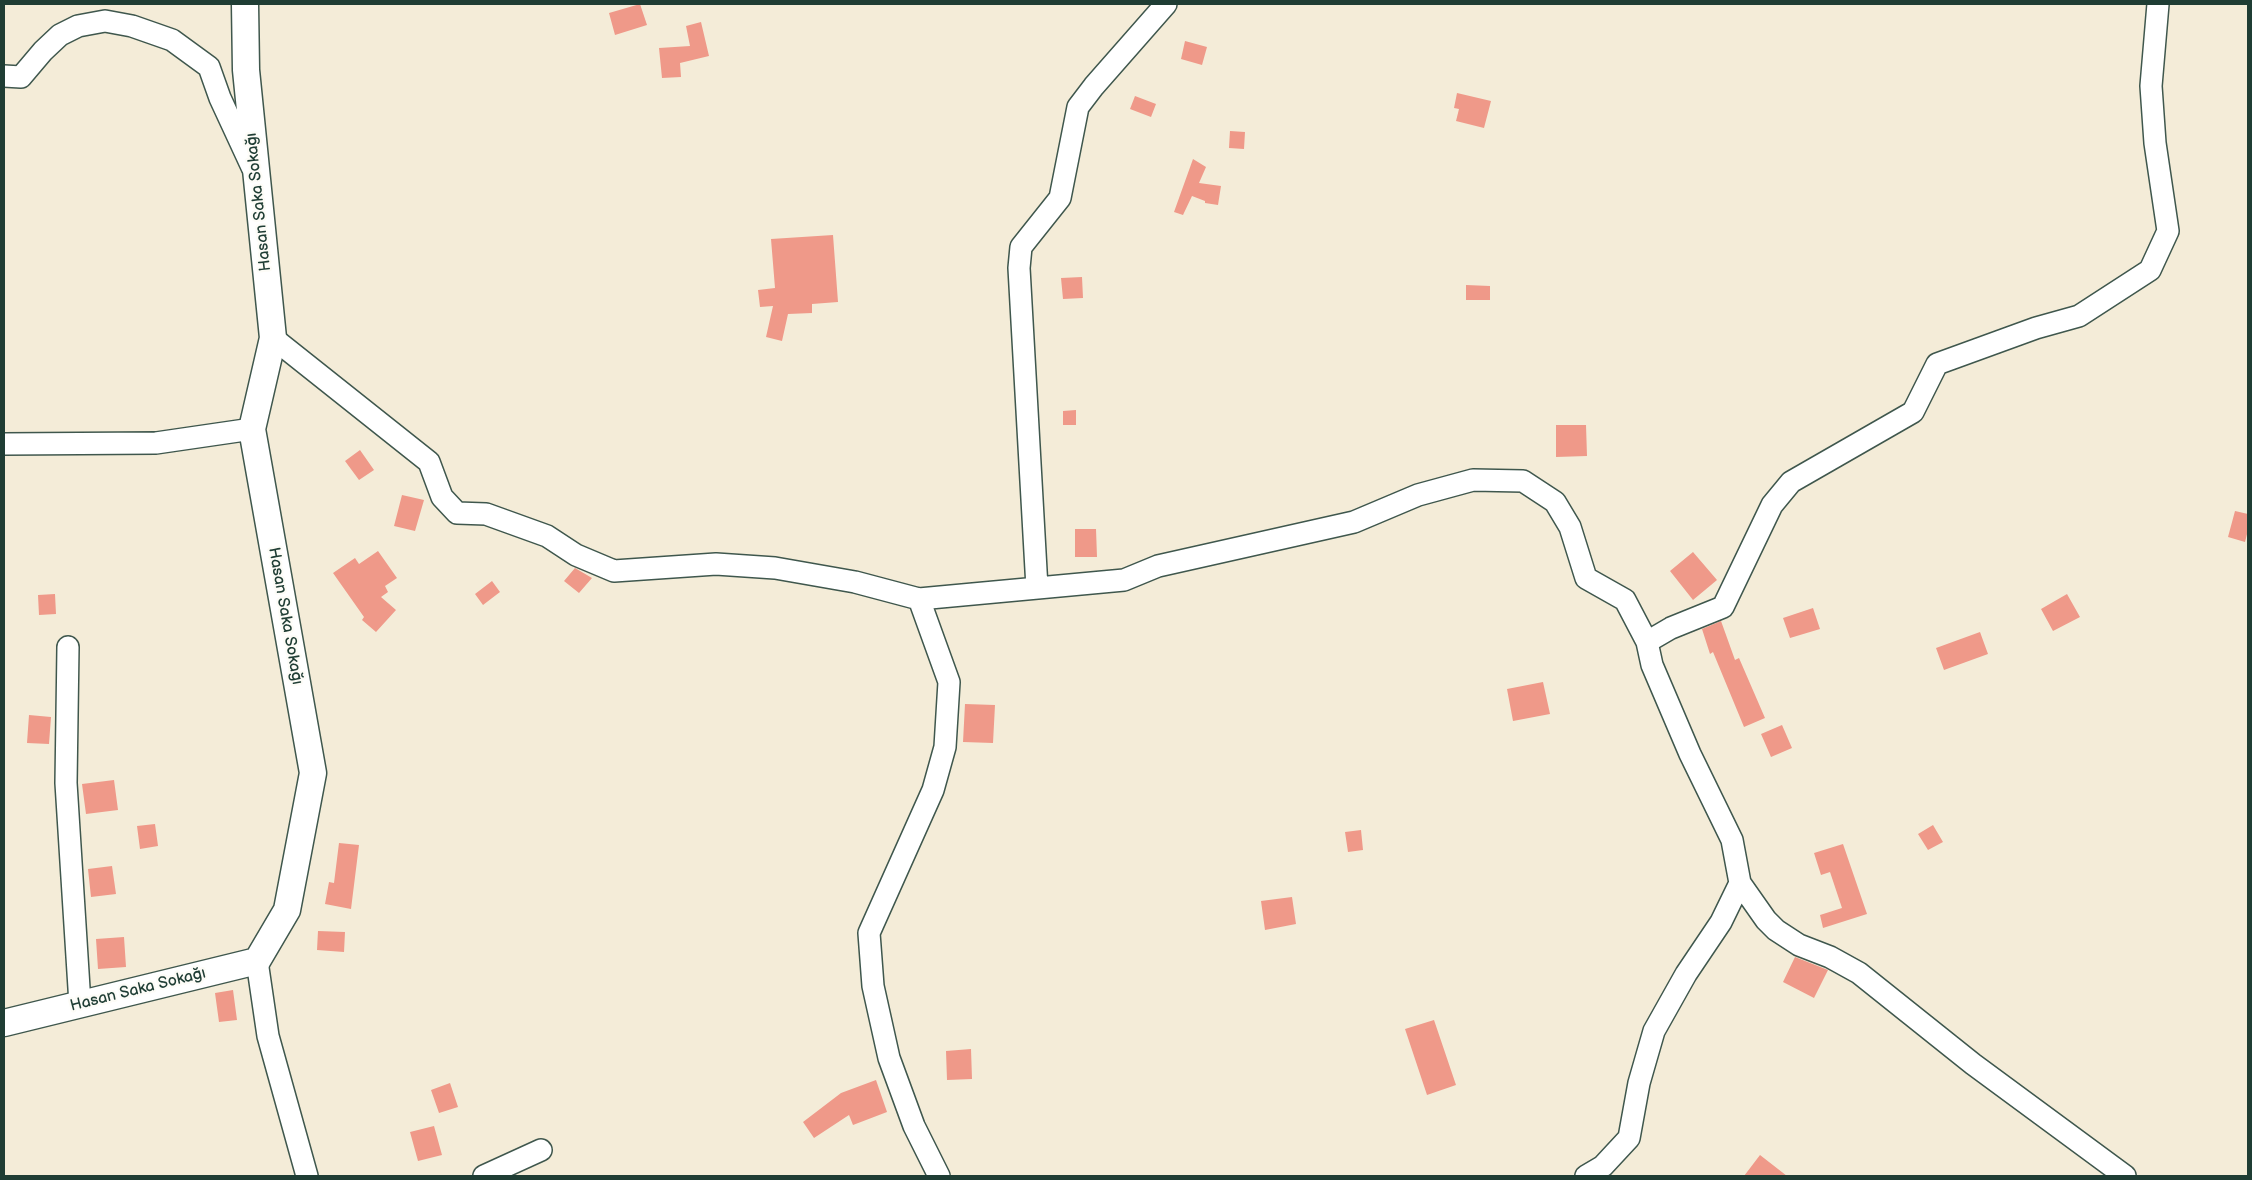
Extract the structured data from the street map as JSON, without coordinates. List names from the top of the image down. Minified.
{"streets":{"street":["Hasan Saka Sokağı"]}}
